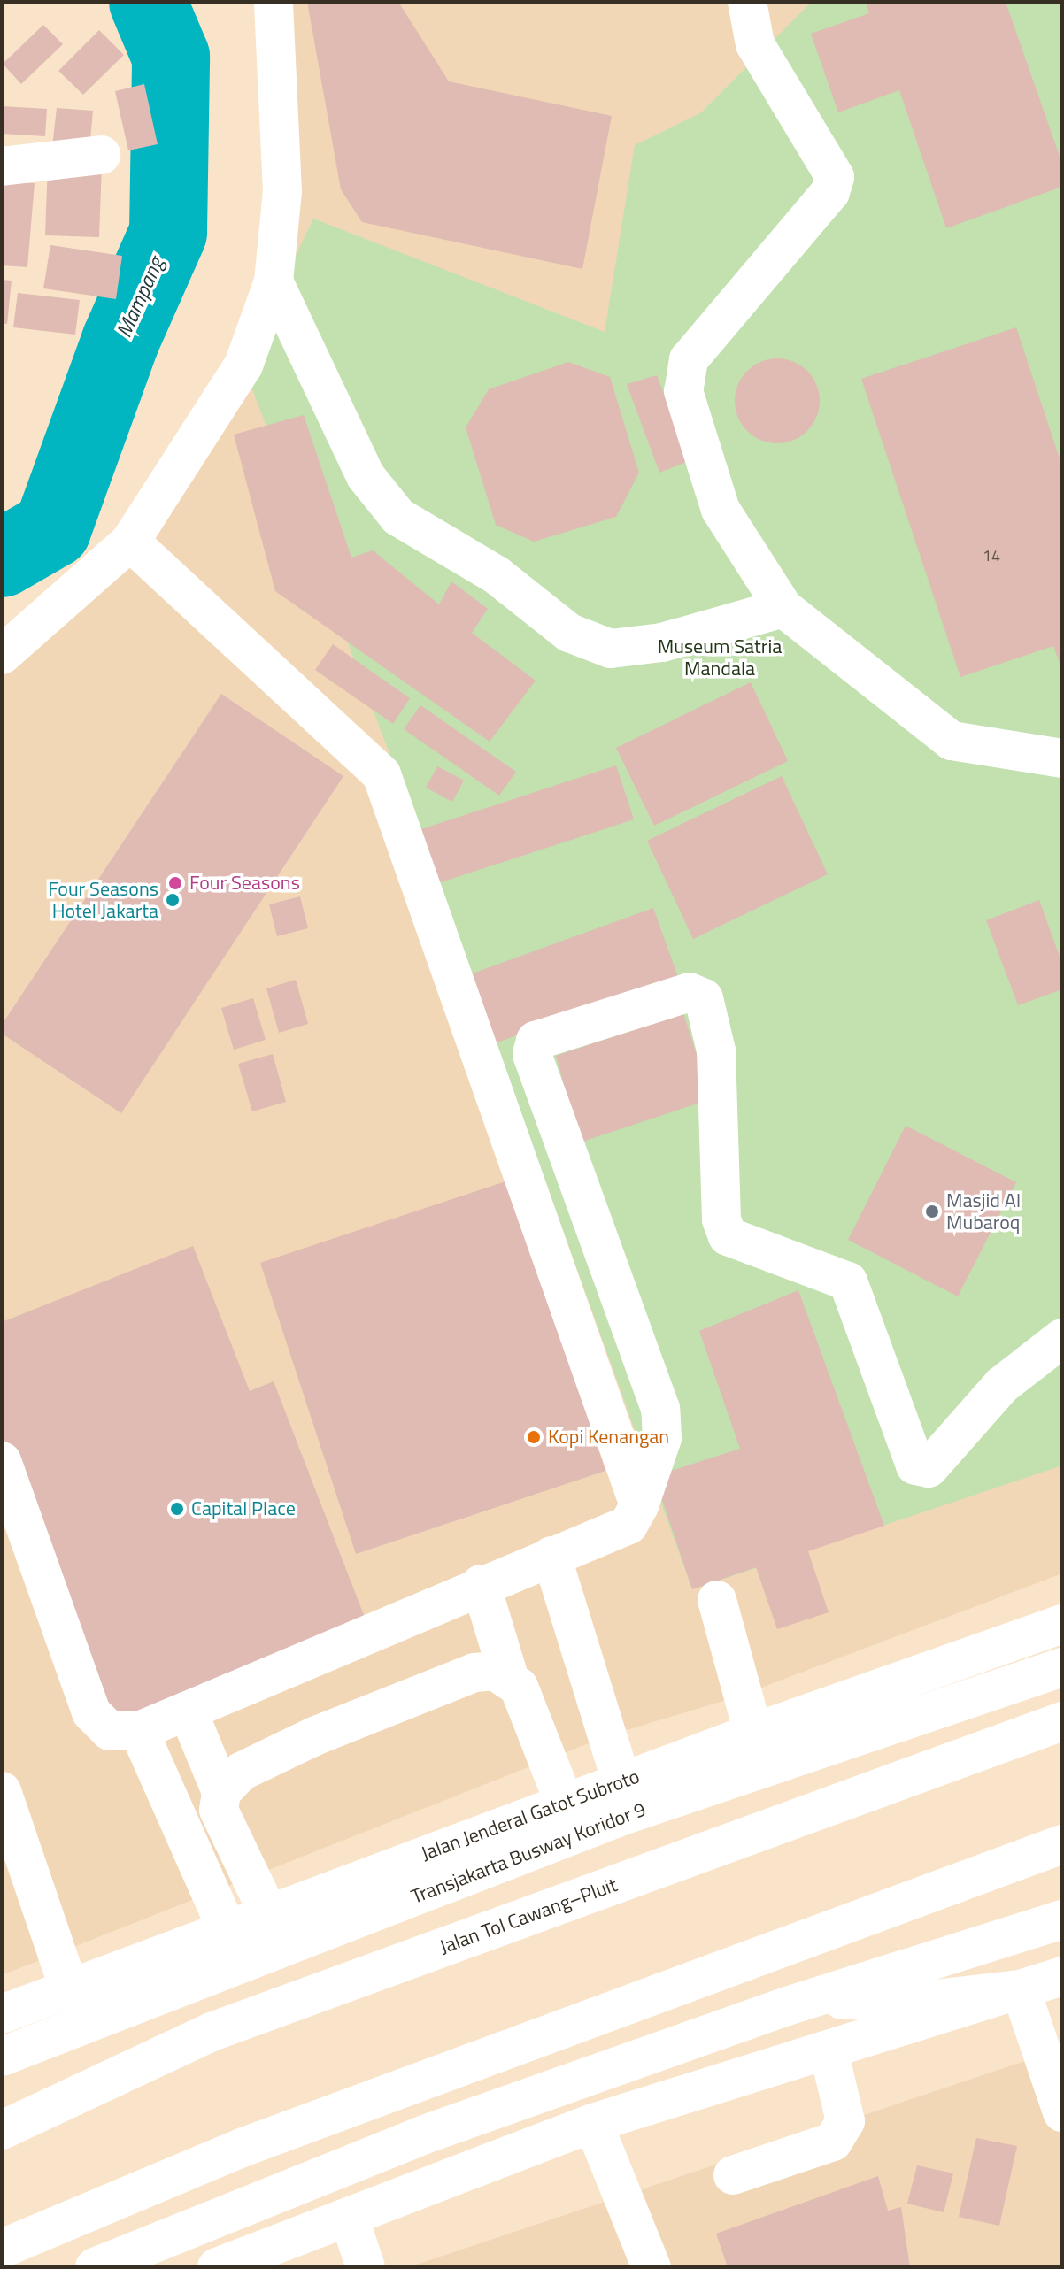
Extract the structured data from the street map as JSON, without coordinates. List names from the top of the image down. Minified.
{"streets":{"main road":["Jalan Jenderal Gatot Subroto","Transjakarta Busway Koridor 9","Jalan Tol Cawang–Pluit"]},"water":["Mampang"],"parks":["Museum Satria Mandala"],"places":["Four Seasons","Four Seasons Hotel Jakarta","Masjid Al Mubaroq","Kopi Kenangan","Capital Place"],"house_numbers":["14"]}
